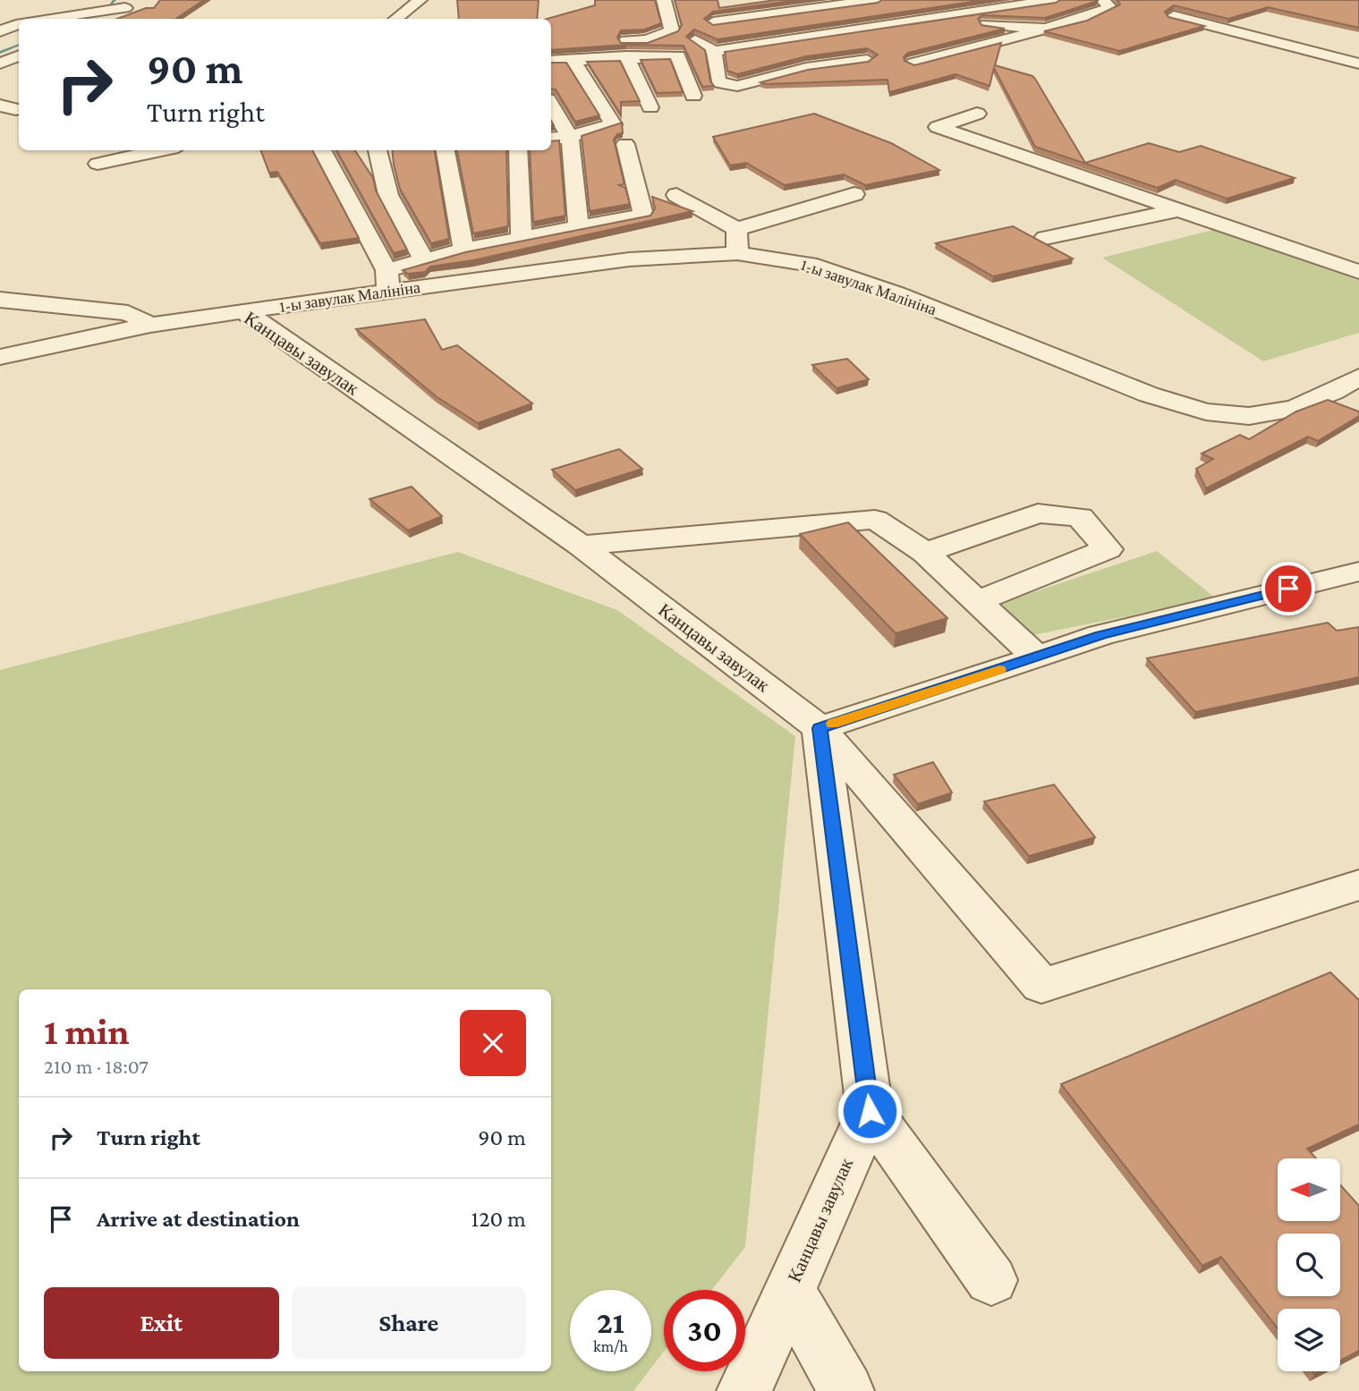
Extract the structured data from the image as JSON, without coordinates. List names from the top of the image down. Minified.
{"streets":{"street":["1-ы завулак Малініна","Канцавы завулак"]},"crossings":[["1-ы завулак Малініна","Канцавы завулак"]],"north":"left","page":{"turn":["90 m","Turn right"],"heading":["1 min","210 m · 18:07"],"list":[{"name":"Turn right","value":"90 m"},{"name":"Arrive at destination","value":"120 m"}],"buttons":["Exit","Share"],"speed":"21 km/h","limit":"30"}}
